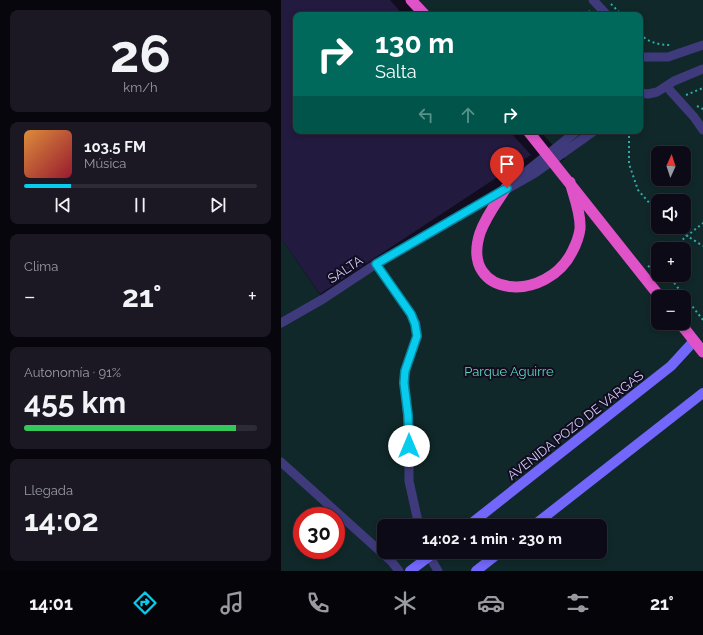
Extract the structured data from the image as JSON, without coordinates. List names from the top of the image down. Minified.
{"streets":{"main road":["AVENIDA POZO DE VARGAS"],"street":["SALTA"]},"parks":["Parque Aguirre"],"north":"top","page":{"tile":[["26","km/h"],"Clima",["Autonomía · 91%","455 km"],["Llegada","14:02"]],"turn":["130 m","Salta"],"song":["103.5 FM","Música"],"map_buttons":["+","−"],"heat":["−","21°","+"],"limit":"30","trip":"14:02 · 1 min · 230 m","tabs":["14:01","21°"]}}
